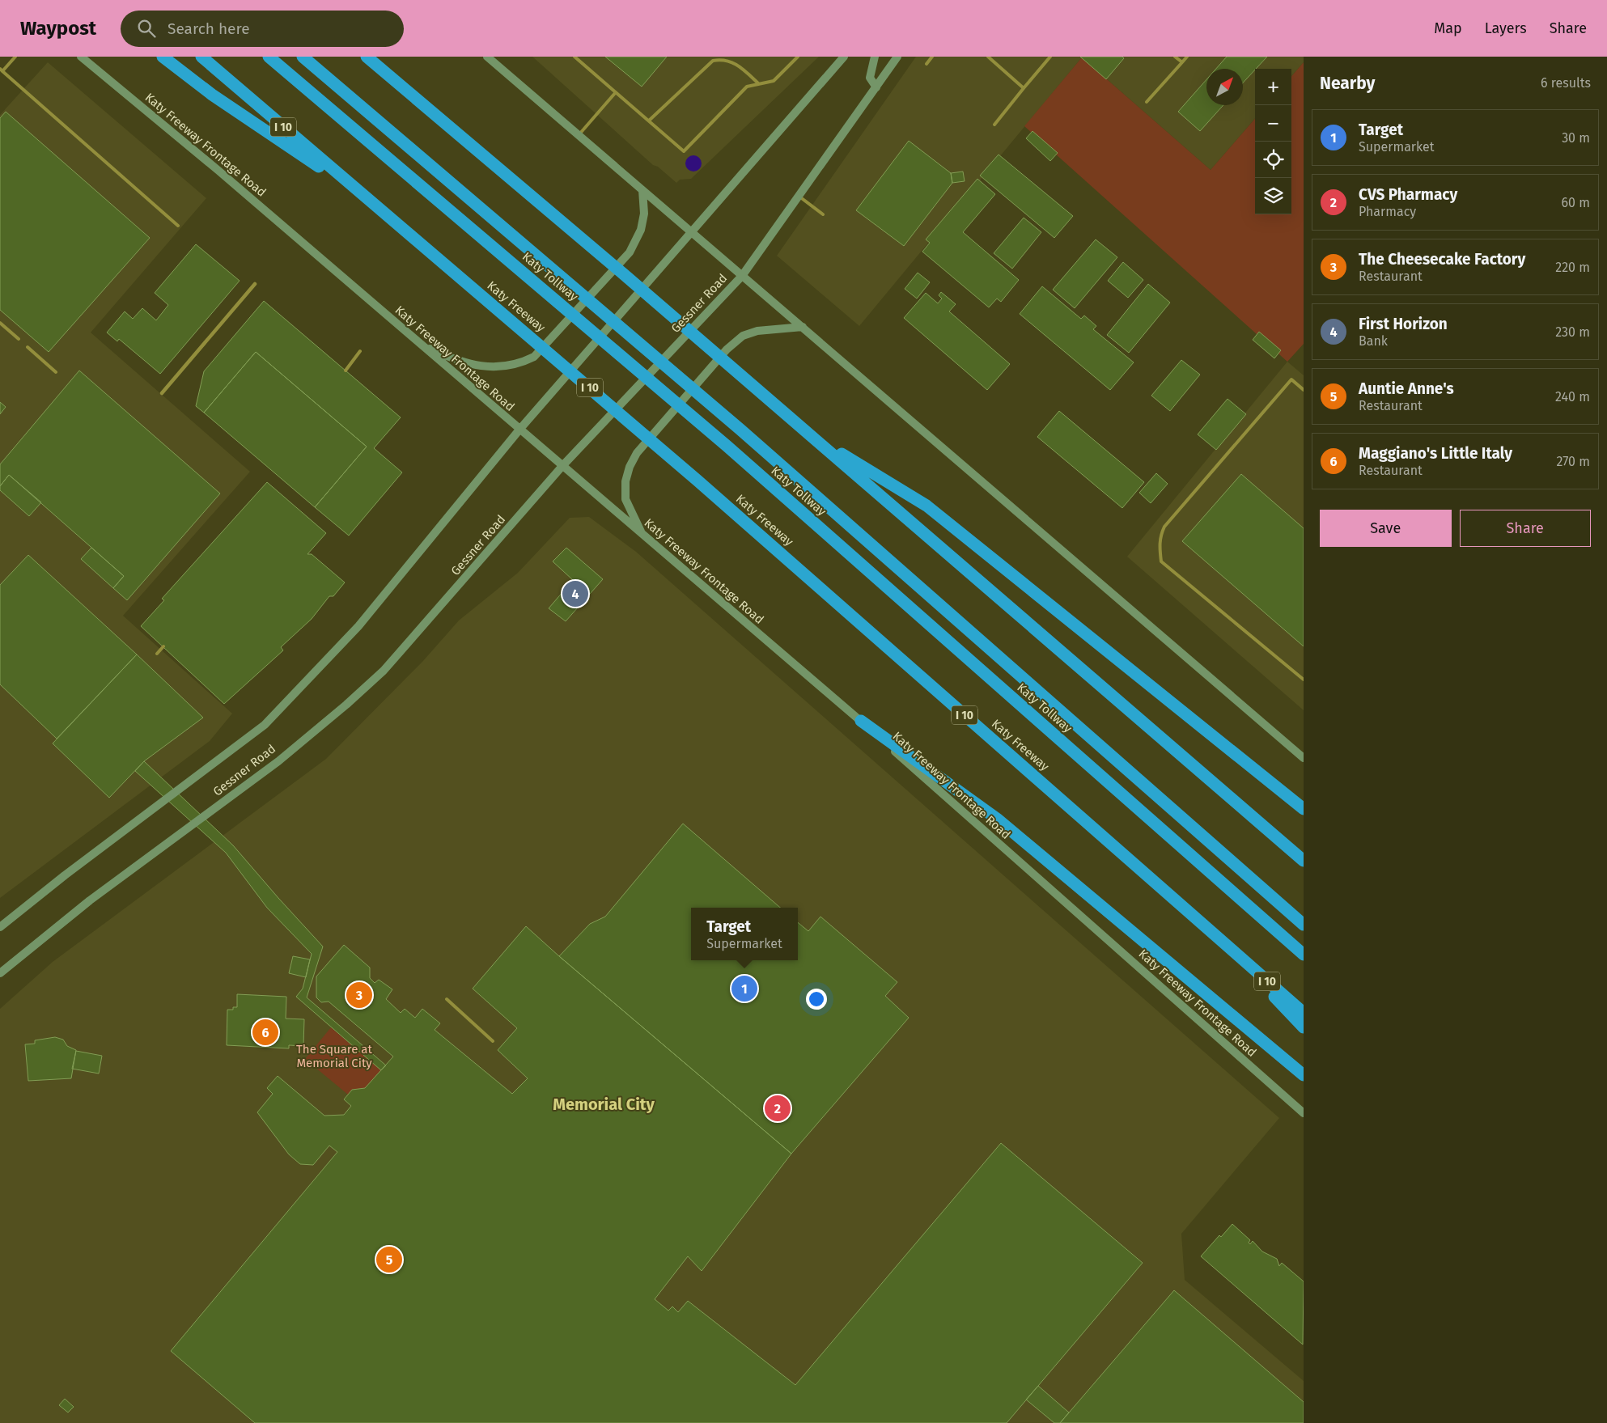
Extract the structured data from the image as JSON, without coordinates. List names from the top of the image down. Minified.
{"streets":{"highway":["I 10","Katy Tollway","Katy Freeway"],"main road":["Katy Freeway Frontage Road","Gessner Road"]},"crossings":[["Katy Freeway Frontage Road","Gessner Road"]],"districts":["Memorial City"],"parks":["The Square at Memorial City"],"north":"top right","page":{"header":"Waypost","search":"Search here","nav":["Map","Layers","Share"],"heading":["Nearby","6 results"],"map_buttons":["+","−"],"list":[{"mark":"1","name":"Target","note":"Supermarket","value":"30 m"},{"mark":"2","name":"CVS Pharmacy","note":"Pharmacy","value":"60 m"},{"mark":"3","name":"The Cheesecake Factory","note":"Restaurant","value":"220 m"},{"mark":"4","name":"First Horizon","note":"Bank","value":"230 m"},{"mark":"5","name":"Auntie Anne's","note":"Restaurant","value":"240 m"},{"mark":"6","name":"Maggiano's Little Italy","note":"Restaurant","value":"270 m"}],"buttons":["Save","Share"],"pins":["4","1","3","6","2","5"],"popup":["Target","Supermarket"]}}
